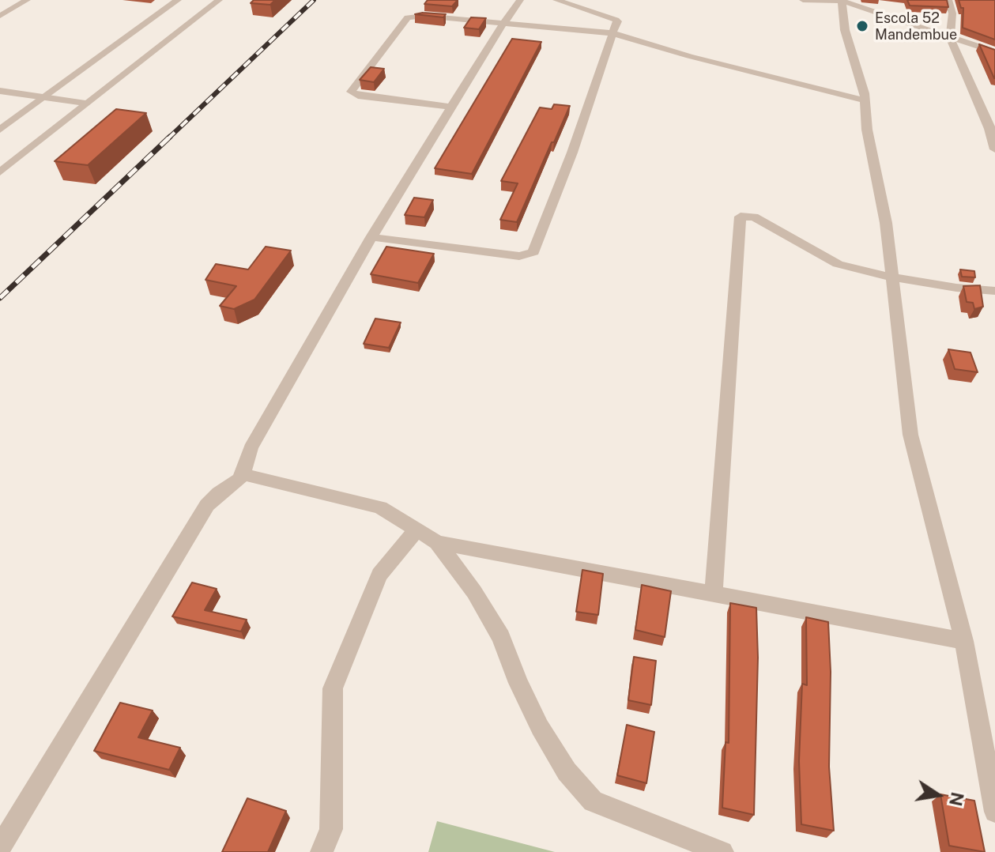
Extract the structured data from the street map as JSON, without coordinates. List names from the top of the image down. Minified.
{"places":["Escola 52 Mandembue"],"north":"right"}
